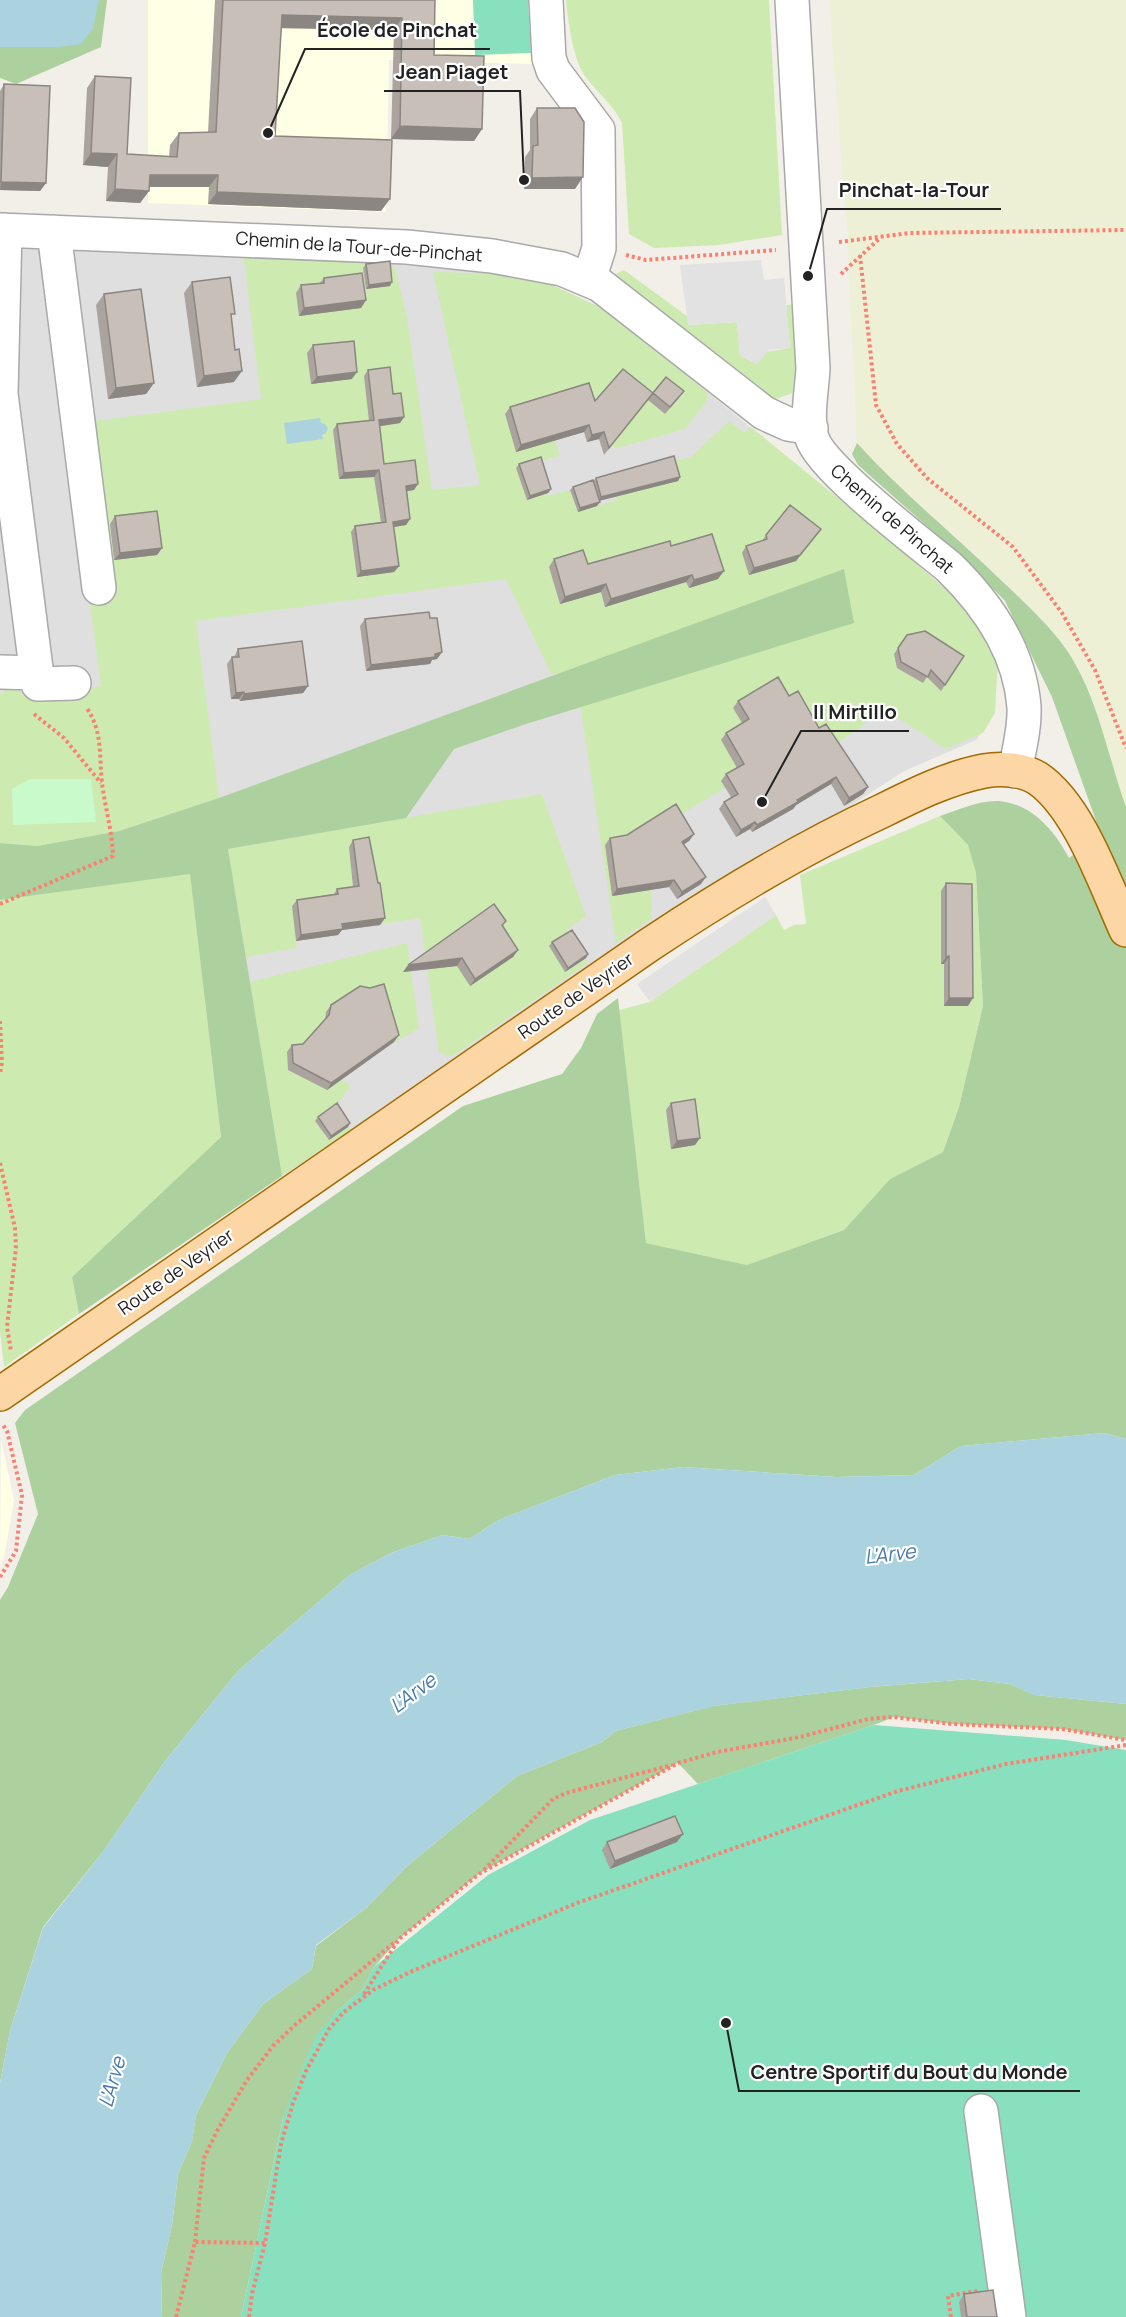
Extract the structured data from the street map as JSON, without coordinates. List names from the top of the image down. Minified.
{"streets":{"main road":["Route de Veyrier"],"street":["Chemin de la Tour-de-Pinchat","Chemin de Pinchat"]},"crossings":[["Chemin de la Tour-de-Pinchat","Chemin de Pinchat"],["Chemin de Pinchat","Route de Veyrier"]],"water":["L'Arve"],"places":["École de Pinchat","Jean Piaget","Pinchat-la-Tour","Il Mirtillo","Centre Sportif du Bout du Monde"]}
